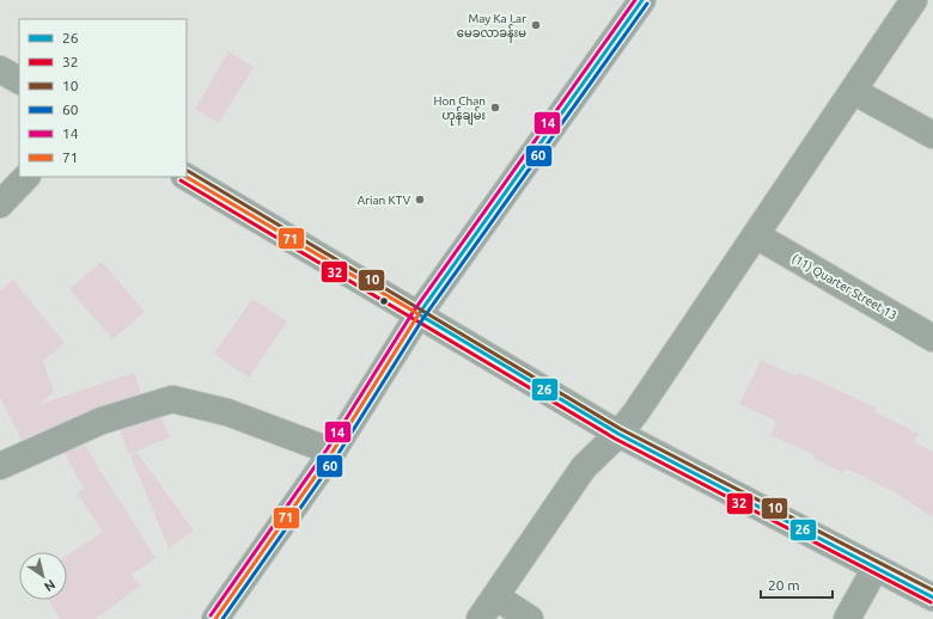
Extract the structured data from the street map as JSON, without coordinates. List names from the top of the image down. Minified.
{"streets":{"street":["(11) Quarter Street 13"]},"places":["May Ka Lar မေခလာခန်းမ","Hon Chan ဟုန်ချမ်း","Arian KTV"],"lines":["transit line 26","transit line 14","transit line 60","transit line 10","transit line 71","transit line 32"],"legend":["26","32","10","60","14","71"],"scale_bar":"20 m","north":"bottom right"}
